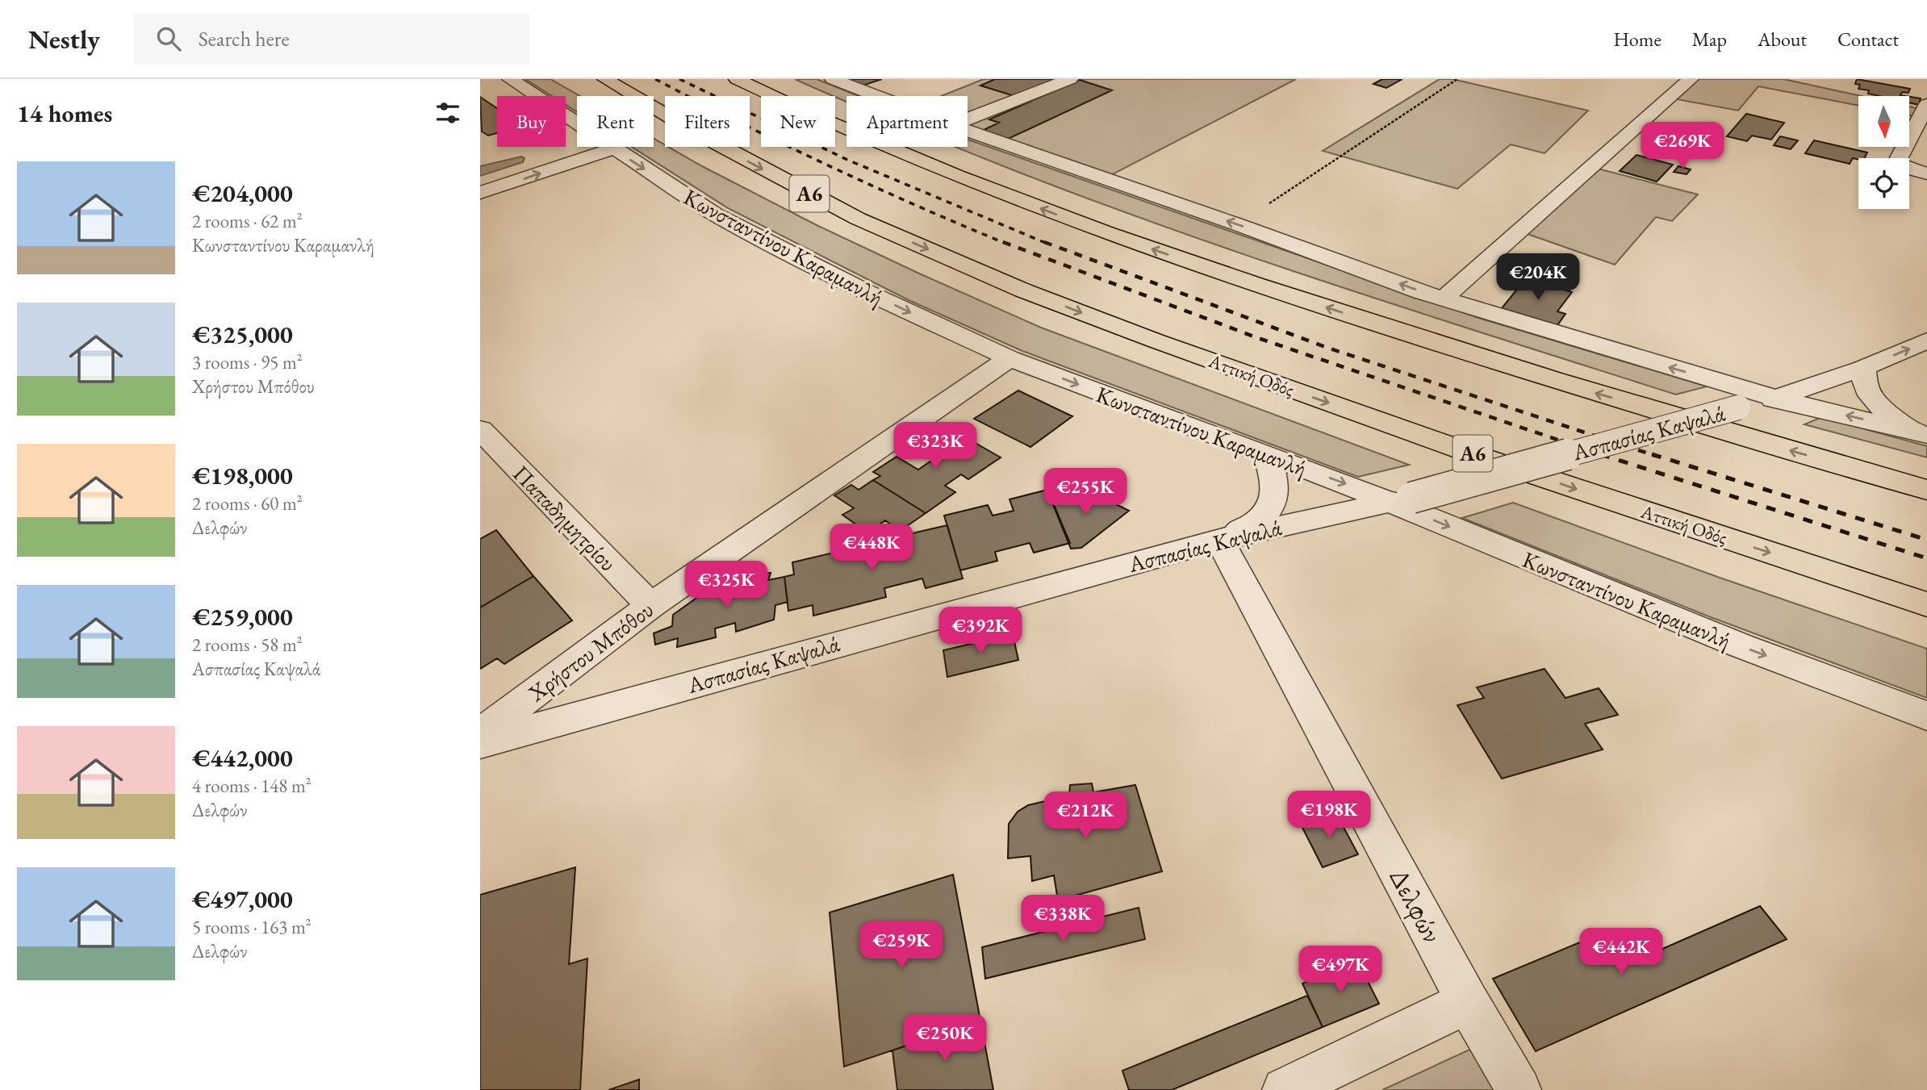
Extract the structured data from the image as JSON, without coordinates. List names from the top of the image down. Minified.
{"streets":{"highway":["Α6","Αττική Οδός"],"street":["Κωνσταντίνου Καραμανλή","Ασπασίας Καψαλά","Παπαδημητρίου","Χρήστου Μπόθου","Δελφών"]},"crossings":[["Κωνσταντίνου Καραμανλή","Ασπασίας Καψαλά"],["Κωνσταντίνου Καραμανλή","Χρήστου Μπόθου"],["Ασπασίας Καψαλά","Δελφών"],["Παπαδημητρίου","Χρήστου Μπόθου"]],"north":"bottom","page":{"header":"Nestly","search":"Search here","nav":["Home","Map","About","Contact"],"heading":"14 homes","chip":["Buy","Rent","Filters","New","Apartment"],"price":["€269K","€204K","€323K","€255K","€448K","€325K","€392K","€198K","€212K","€338K","€259K","€442K","€497K","€250K"],"list":[{"name":"€204,000","note":"2 rooms · 62 m² · Κωνσταντίνου Καραμανλή"},{"name":"€325,000","note":"3 rooms · 95 m² · Χρήστου Μπόθου"},{"name":"€198,000","note":"2 rooms · 60 m² · Δελφών"},{"name":"€259,000","note":"2 rooms · 58 m² · Ασπασίας Καψαλά"},{"name":"€442,000","note":"4 rooms · 148 m² · Δελφών"},{"name":"€497,000","note":"5 rooms · 163 m² · Δελφών"}]}}
